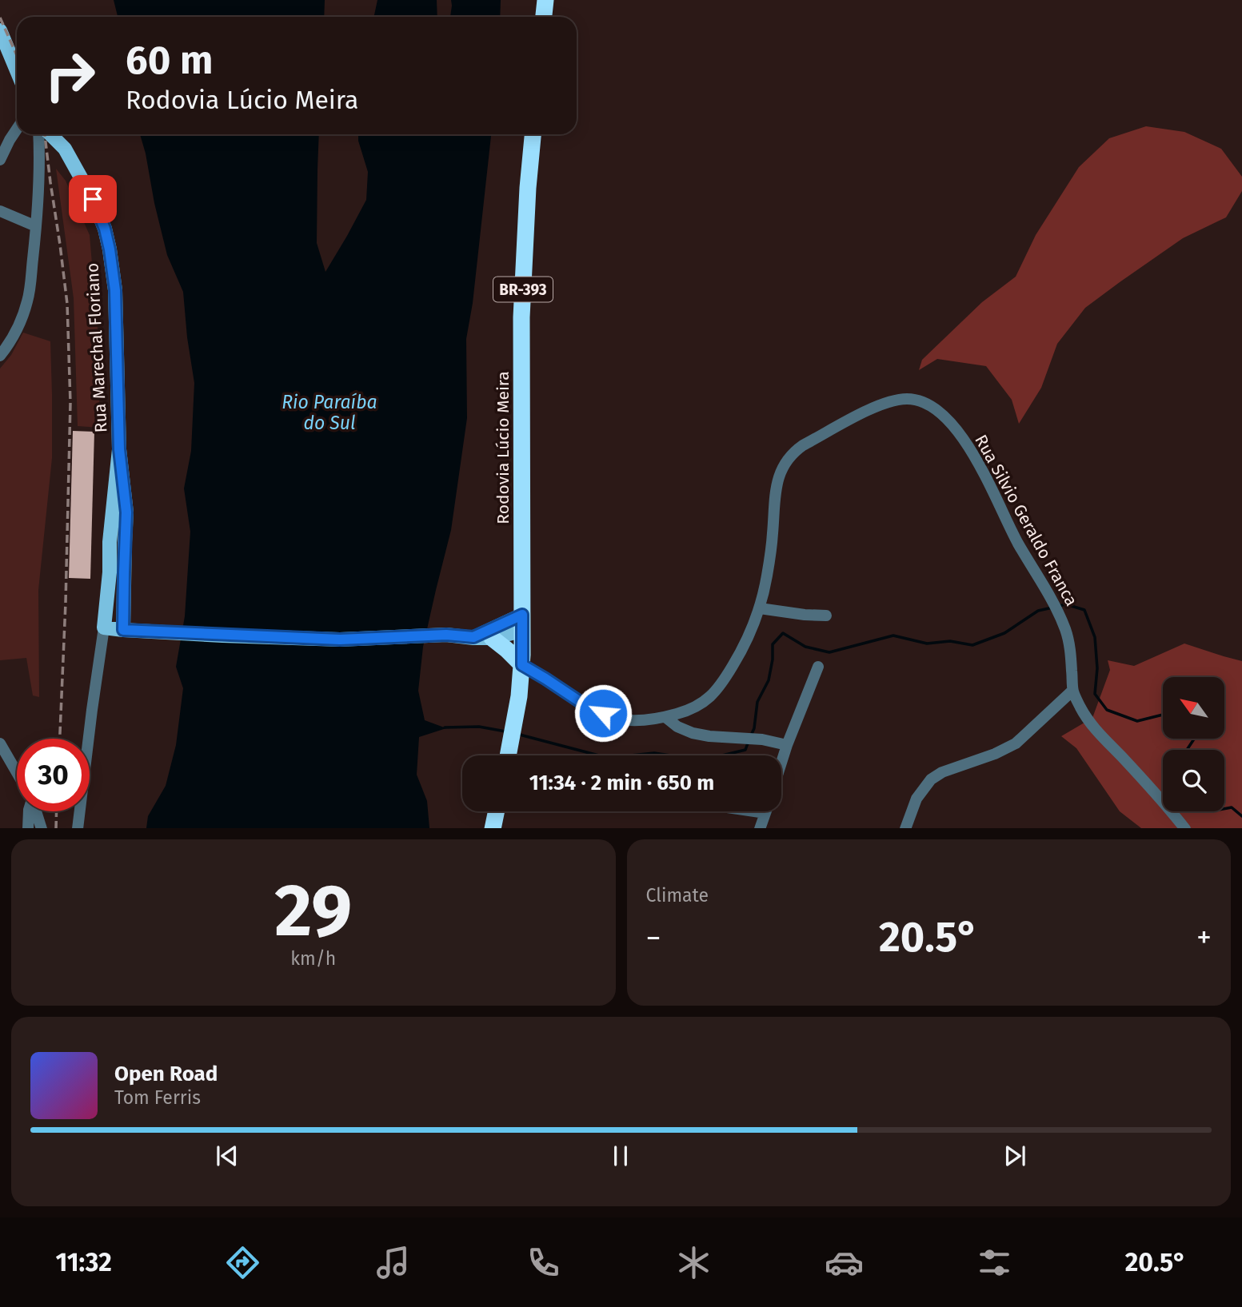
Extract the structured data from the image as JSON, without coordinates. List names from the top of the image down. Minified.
{"streets":{"highway":["BR-393","Rodovia Lúcio Meira"],"main road":["Rua Marechal Floriano"],"street":["Rua Silvio Geraldo Franca"]},"crossings":[["Rodovia Lúcio Meira","Rua Silvio Geraldo Franca"]],"water":["Rio Paraíba do Sul"],"north":"top left","page":{"turn":["60 m","Rodovia Lúcio Meira"],"limit":"30","trip":"11:34 · 2 min · 650 m","tile":[["29","km/h"],"Climate"],"heat":["−","20.5°","+"],"song":["Open Road","Tom Ferris"],"tabs":["11:32","20.5°"]}}
